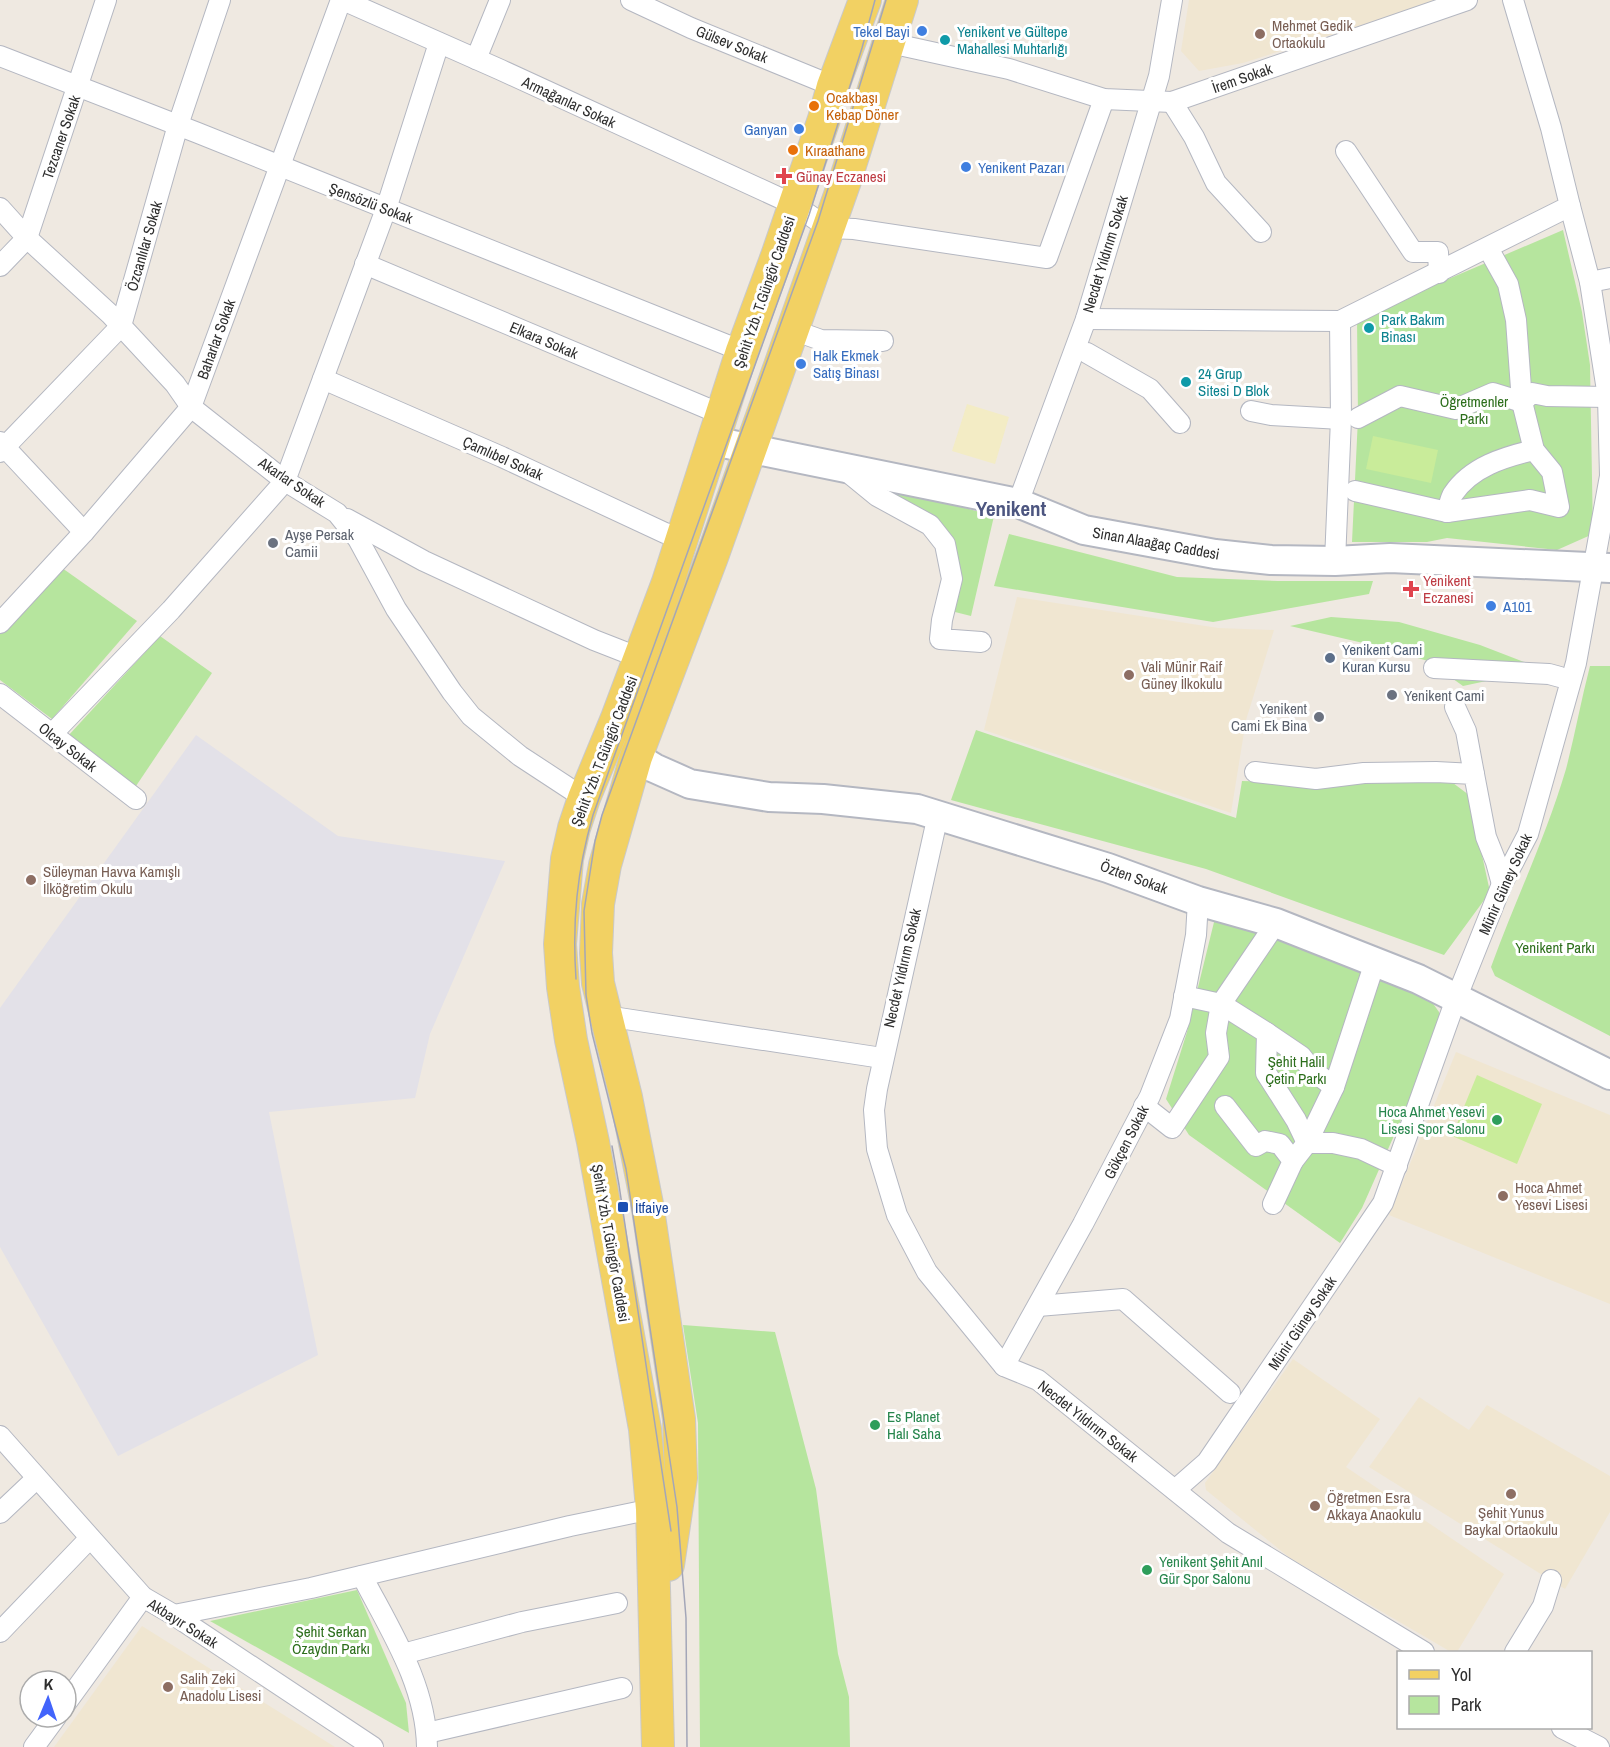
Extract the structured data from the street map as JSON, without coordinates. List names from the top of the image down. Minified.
{"streets":{"main road":["Şehit Yzb. T.Güngör Caddesi"],"street":["Gülsev Sokak","İrem Sokak","Armağanlar Sokak","Tezcaner Sokak","Şensözlü Sokak","Özcanlılar Sokak","Necdet Yıldırım Sokak","Baharlar Sokak","Elkara Sokak","Çamlıbel Sokak","Akarlar Sokak","Sinan Alaağaç Caddesi","Olcay Sokak","Özten Sokak","Münir Güney Sokak","Gökçen Sokak","Akbayır Sokak"]},"crossings":[["Gülsev Sokak","Şehit Yzb. T.Güngör Caddesi"],["İrem Sokak","Necdet Yıldırım Sokak"],["İrem Sokak","Şehit Yzb. T.Güngör Caddesi"],["Armağanlar Sokak","Şehit Yzb. T.Güngör Caddesi"],["Armağanlar Sokak","Baharlar Sokak"],["Tezcaner Sokak","Şensözlü Sokak"],["Tezcaner Sokak","Akarlar Sokak"],["Şensözlü Sokak","Özcanlılar Sokak"],["Şensözlü Sokak","Şehit Yzb. T.Güngör Caddesi"],["Şensözlü Sokak","Baharlar Sokak"],["Özcanlılar Sokak","Akarlar Sokak"],["Necdet Yıldırım Sokak","Sinan Alaağaç Caddesi"],["Necdet Yıldırım Sokak","Özten Sokak"],["Necdet Yıldırım Sokak","Münir Güney Sokak"],["Necdet Yıldırım Sokak","Gökçen Sokak"],["Şehit Yzb. T.Güngör Caddesi","Elkara Sokak"],["Şehit Yzb. T.Güngör Caddesi","Çamlıbel Sokak"],["Şehit Yzb. T.Güngör Caddesi","Akarlar Sokak"],["Şehit Yzb. T.Güngör Caddesi","Sinan Alaağaç Caddesi"],["Şehit Yzb. T.Güngör Caddesi","Özten Sokak"],["Baharlar Sokak","Akarlar Sokak"],["Elkara Sokak","Sinan Alaağaç Caddesi"],["Sinan Alaağaç Caddesi","Münir Güney Sokak"],["Özten Sokak","Münir Güney Sokak"],["Özten Sokak","Gökçen Sokak"]],"districts":["Yenikent"],"parks":["Öğretmenler Parkı","Yenikent Parkı","Şehit Halil Çetin Parkı","Şehit Serkan Özaydın Parkı"],"places":{"other":["Tekel Bayi","Mehmet Gedik Ortaokulu","Yenikent ve Gültepe Mahallesi Muhtarlığı","Ocakbaşı Kebap Döner","Ganyan","Kıraathane","Yenikent Pazarı","Park Bakım Binası","Halk Ekmek Satış Binası","24 Grup Sitesi D Blok","Ayşe Persak Camii","A101","Yenikent Cami Kuran Kursu","Vali Münir Raif Güney İlkokulu","Yenikent Cami","Yenikent Cami Ek Bina","Süleyman Havva Kamışlı İlköğretim Okulu","Hoca Ahmet Yesevi Lisesi Spor Salonu","Hoca Ahmet Yesevi Lisesi","Es Planet Halı Saha","Şehit Yunus Baykal Ortaokulu","Öğretmen Esra Akkaya Anaokulu","Yenikent Şehit Anıl Gür Spor Salonu","Salih Zeki Anadolu Lisesi"],"health":["Günay Eczanesi","Yenikent Eczanesi"],"transit":["İtfaiye"]},"legend":["Yol","Park"],"north":"top"}
